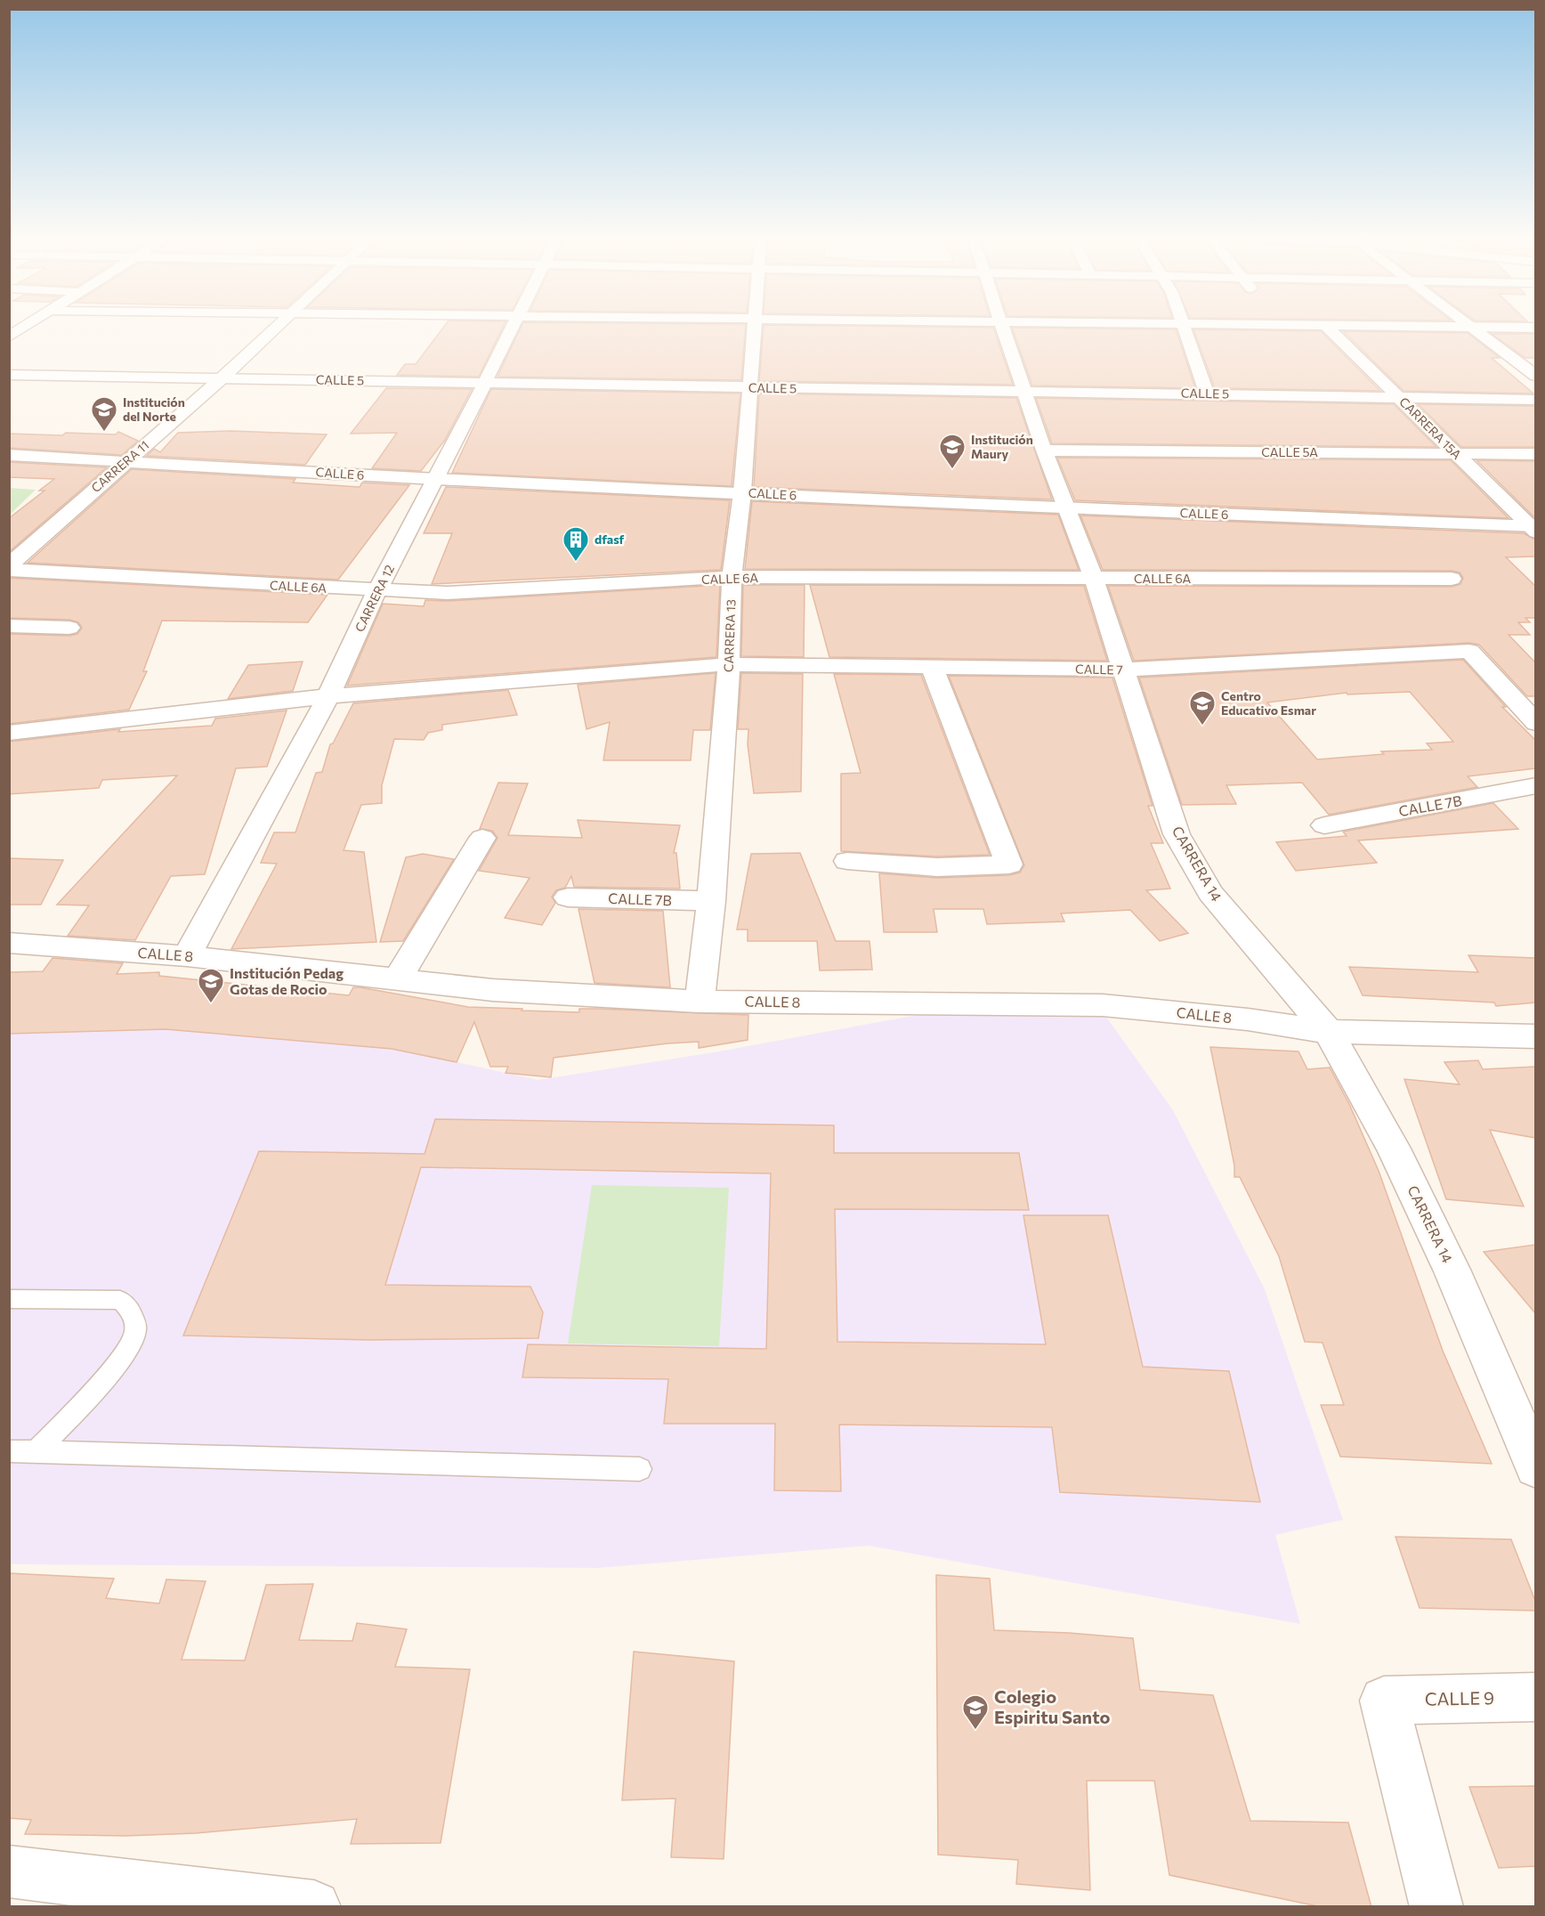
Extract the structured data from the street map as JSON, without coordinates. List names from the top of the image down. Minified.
{"streets":{"street":["CALLE 5","CARRERA 15A","CALLE 5A","CARRERA 11","CALLE 6","CALLE 6A","CARRERA 12","CARRERA 13","CALLE 7","CALLE 7B","CARRERA 14","CALLE 8","CALLE 9"]},"crossings":[["CALLE 5","CARRERA 15A"],["CALLE 5","CARRERA 11"],["CALLE 5","CARRERA 12"],["CALLE 5","CARRERA 13"],["CALLE 5","CARRERA 14"],["CARRERA 15A","CALLE 5A"],["CARRERA 15A","CALLE 6"],["CALLE 5A","CARRERA 14"],["CARRERA 11","CALLE 6"],["CALLE 6","CARRERA 12"],["CALLE 6","CARRERA 13"],["CALLE 6","CARRERA 14"],["CALLE 6A","CARRERA 12"],["CALLE 6A","CARRERA 13"],["CALLE 6A","CARRERA 14"],["CARRERA 12","CALLE 7"],["CARRERA 12","CALLE 8"],["CARRERA 13","CALLE 7"],["CARRERA 13","CALLE 7B"],["CARRERA 13","CALLE 8"],["CALLE 7","CARRERA 14"],["CARRERA 14","CALLE 8"]],"places":{"school or university":["Institución del Norte","Institución Maury","Centro Educativo Esmar","Institución Pedag Gotas de Rocio","Colegio Espiritu Santo"],"building":["dfasf"]}}
